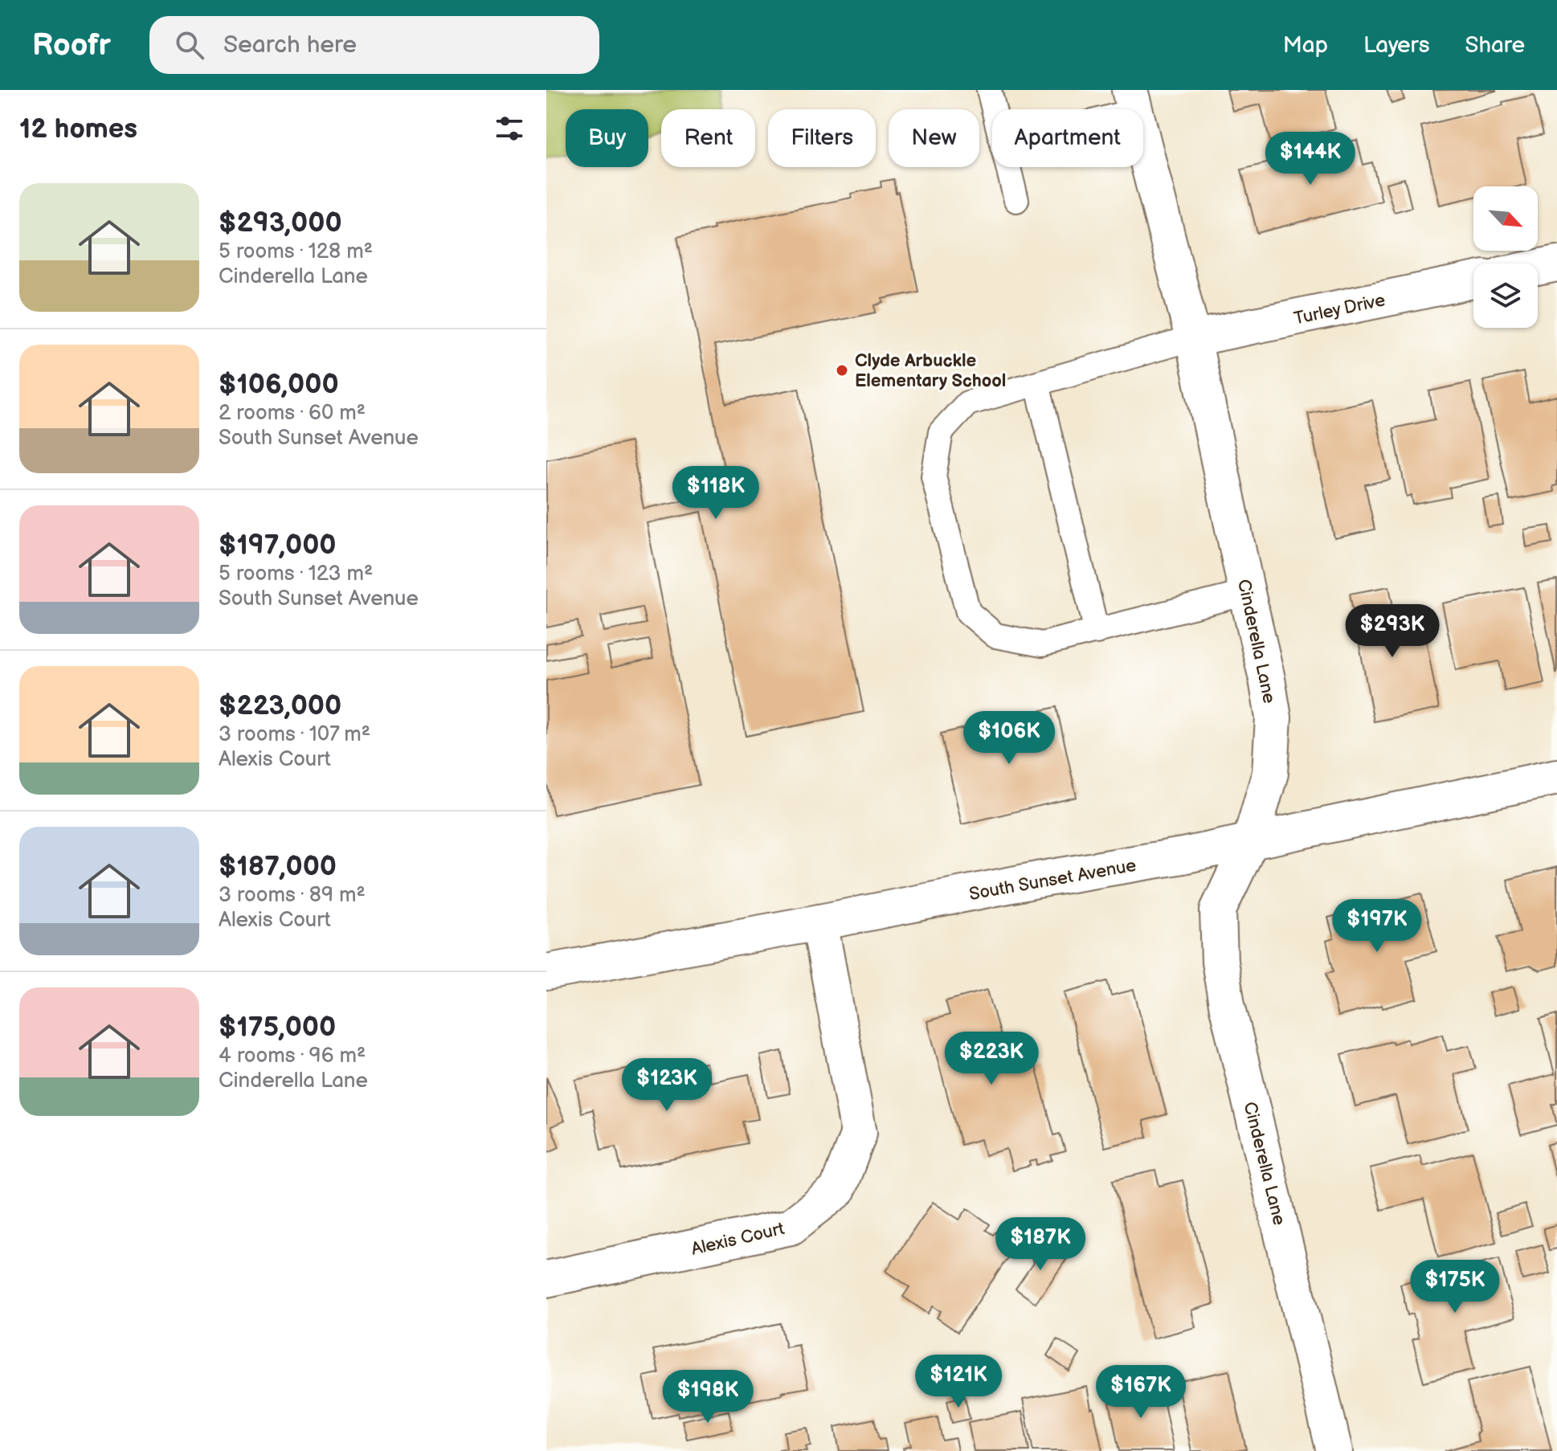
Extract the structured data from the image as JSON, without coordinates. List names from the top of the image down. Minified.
{"streets":{"street":["Turley Drive","Cinderella Lane","South Sunset Avenue","Alexis Court"]},"crossings":[["Turley Drive","Cinderella Lane"],["Cinderella Lane","South Sunset Avenue"],["South Sunset Avenue","Alexis Court"]],"places":["Clyde Arbuckle Elementary School"],"north":"bottom right","page":{"header":"Roofr","search":"Search here","nav":["Map","Layers","Share"],"heading":"12 homes","chip":["Buy","Rent","Filters","New","Apartment"],"price":["$144K","$118K","$293K","$106K","$197K","$223K","$123K","$187K","$175K","$121K","$167K","$198K"],"list":[{"name":"$293,000","note":"5 rooms · 128 m² · Cinderella Lane"},{"name":"$106,000","note":"2 rooms · 60 m² · South Sunset Avenue"},{"name":"$197,000","note":"5 rooms · 123 m² · South Sunset Avenue"},{"name":"$223,000","note":"3 rooms · 107 m² · Alexis Court"},{"name":"$187,000","note":"3 rooms · 89 m² · Alexis Court"},{"name":"$175,000","note":"4 rooms · 96 m² · Cinderella Lane"}]}}
